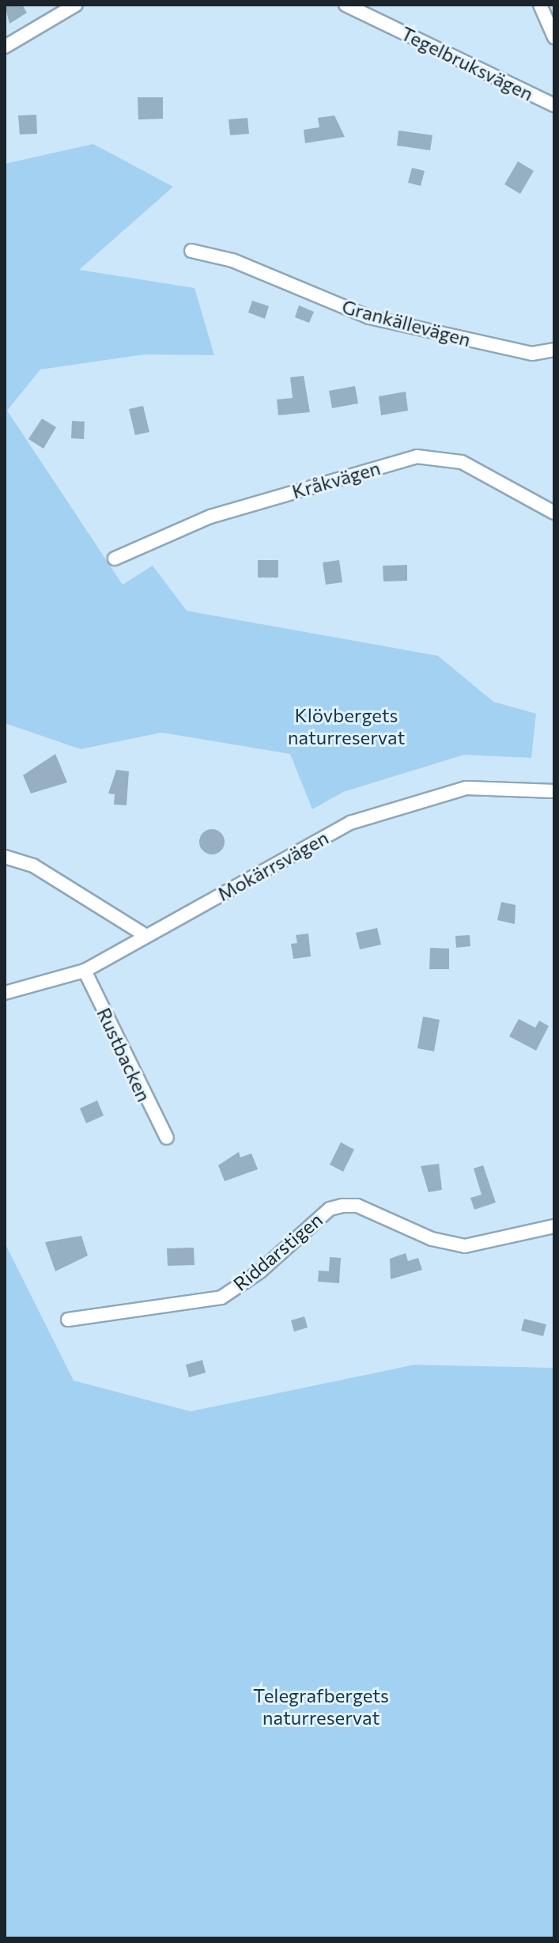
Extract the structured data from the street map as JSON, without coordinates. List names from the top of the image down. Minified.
{"streets":{"street":["Tegelbruksvägen","Grankällevägen","Kråkvägen","Mokärrsvägen","Rustbacken","Riddarstigen"]},"crossings":[["Mokärrsvägen","Rustbacken"]],"parks":["Klövbergets naturreservat","Telegrafbergets naturreservat"]}
